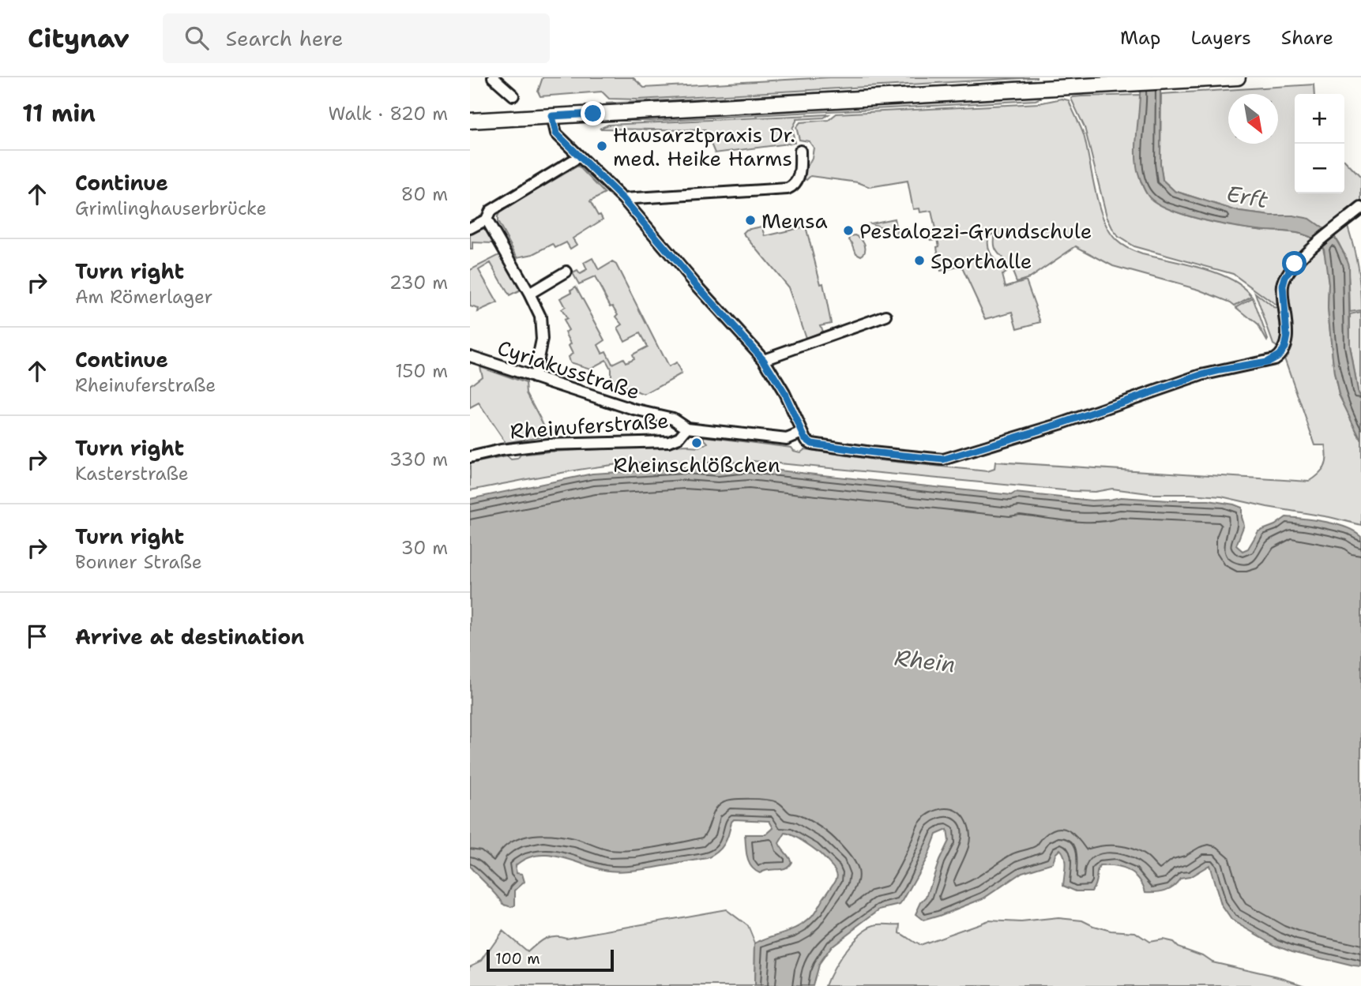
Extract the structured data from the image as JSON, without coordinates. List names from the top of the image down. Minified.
{"streets":{"street":["Cyriakusstraße","Rheinuferstraße"]},"crossings":[["Cyriakusstraße","Rheinuferstraße"]],"water":["Erft","Rhein"],"places":["Hausarztpraxis Dr. med. Heike Harms","Mensa","Pestalozzi-Grundschule","Sporthalle","Rheinschlößchen"],"scale_bar":"100 m","north":"bottom right","page":{"header":"Citynav","search":"Search here","nav":["Map","Layers","Share"],"heading":["11 min","Walk · 820 m"],"map_buttons":["+","−"],"list":[["Continue","Grimlinghauserbrücke","80 m"],["Turn right","Am Römerlager","230 m"],["Continue","Rheinuferstraße","150 m"],["Turn right","Kasterstraße","330 m"],["Turn right","Bonner Straße","30 m"],"Arrive at destination"],"scale":"100 m"}}
